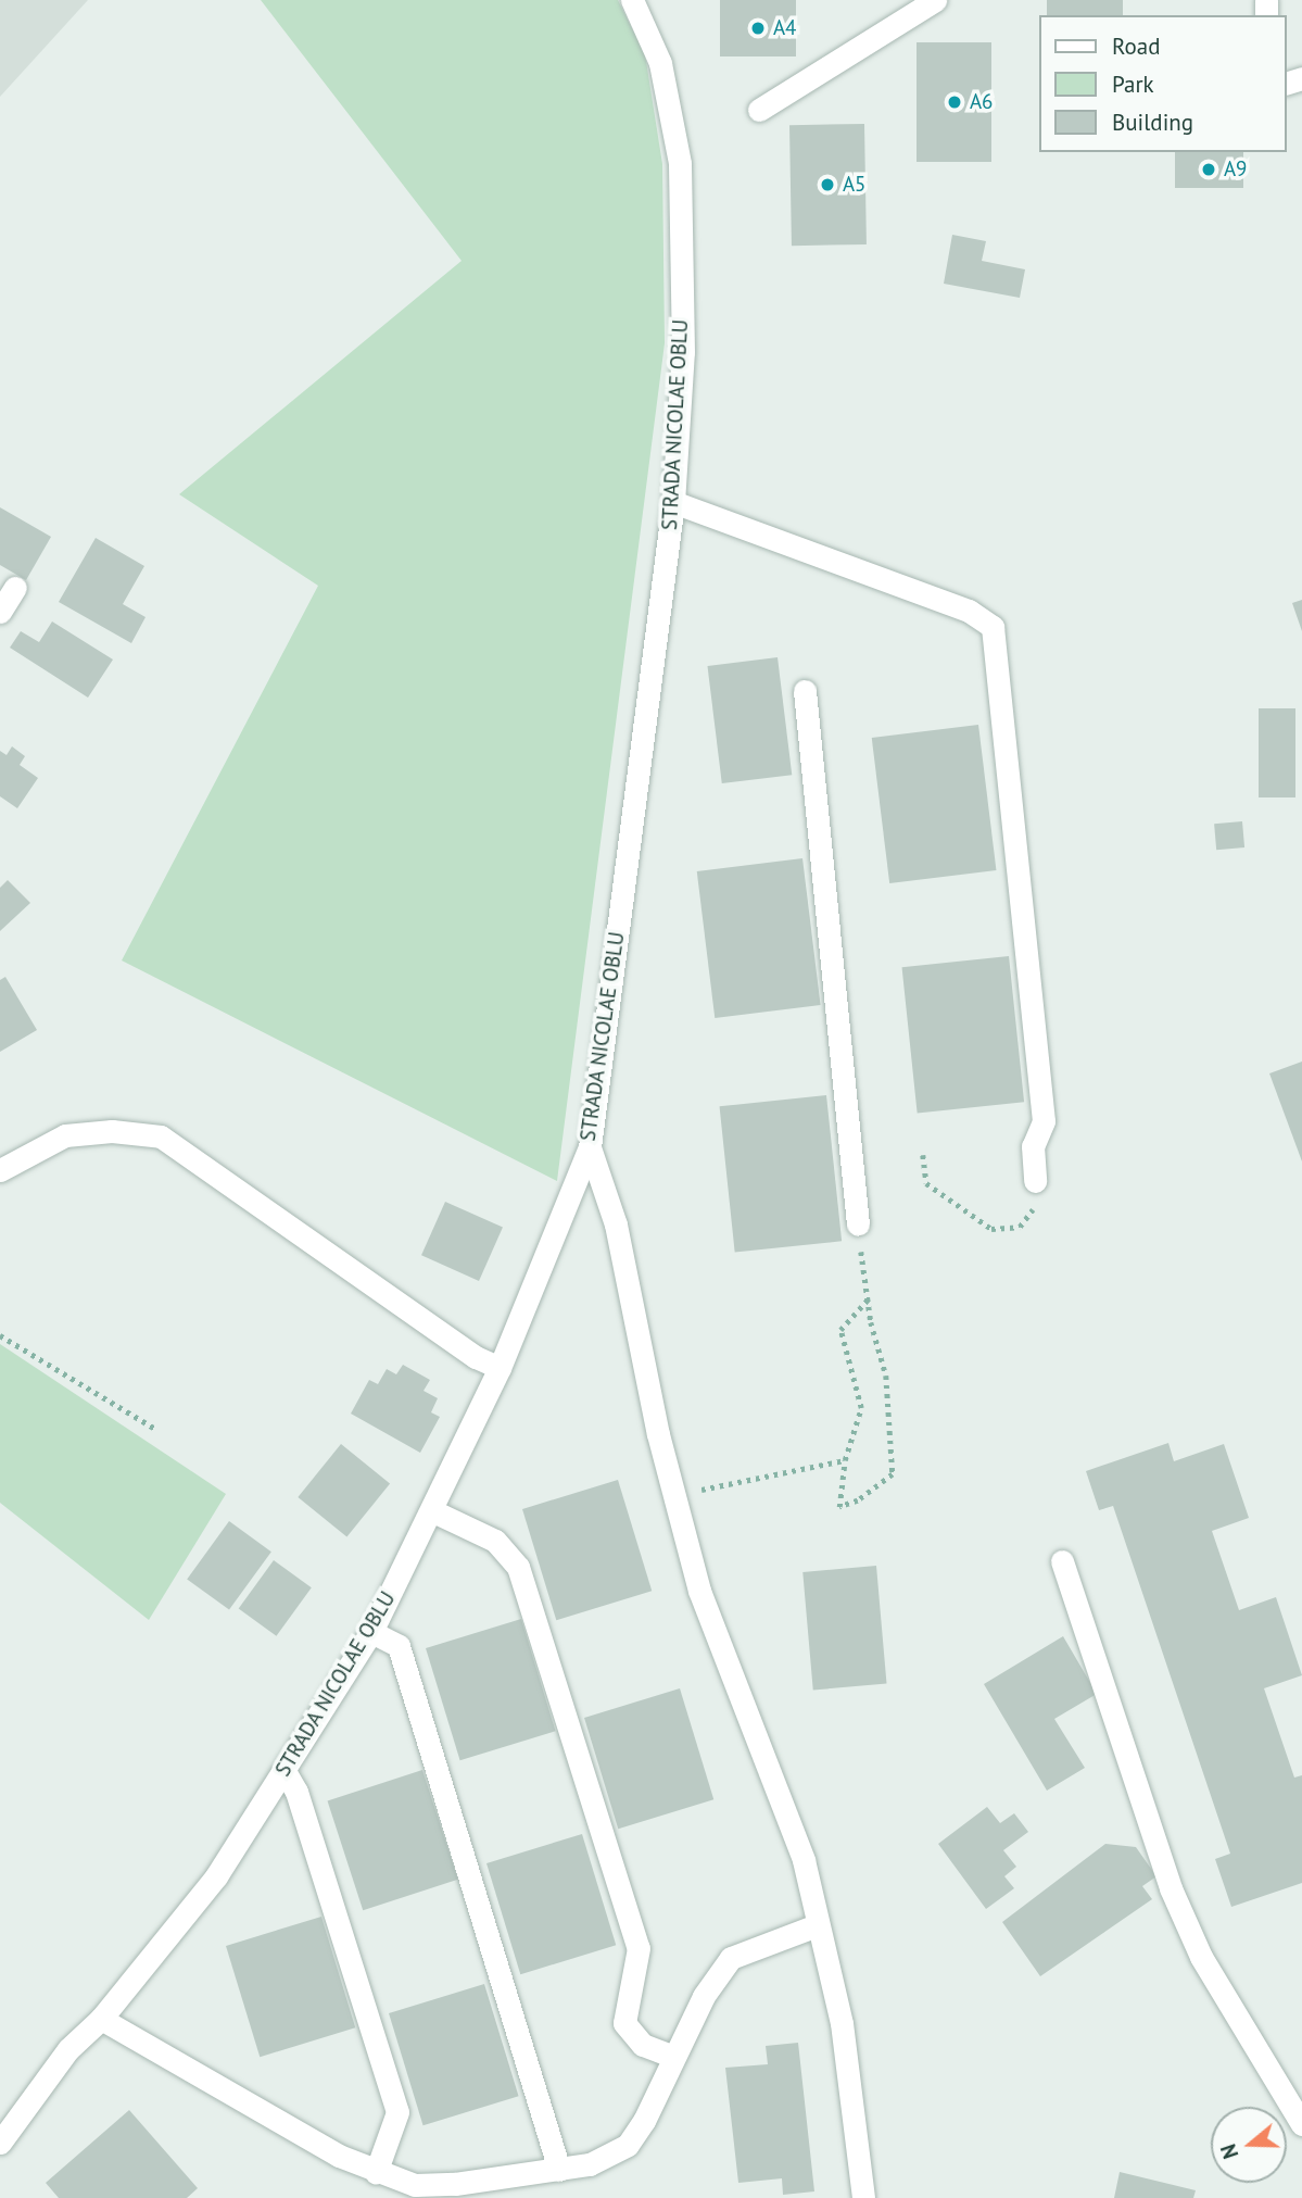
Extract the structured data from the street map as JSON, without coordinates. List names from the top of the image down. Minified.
{"streets":{"street":["STRADA NICOLAE OBLU"]},"places":["A4","A6","A9","A5"],"legend":["Road","Park","Building"],"north":"left"}
